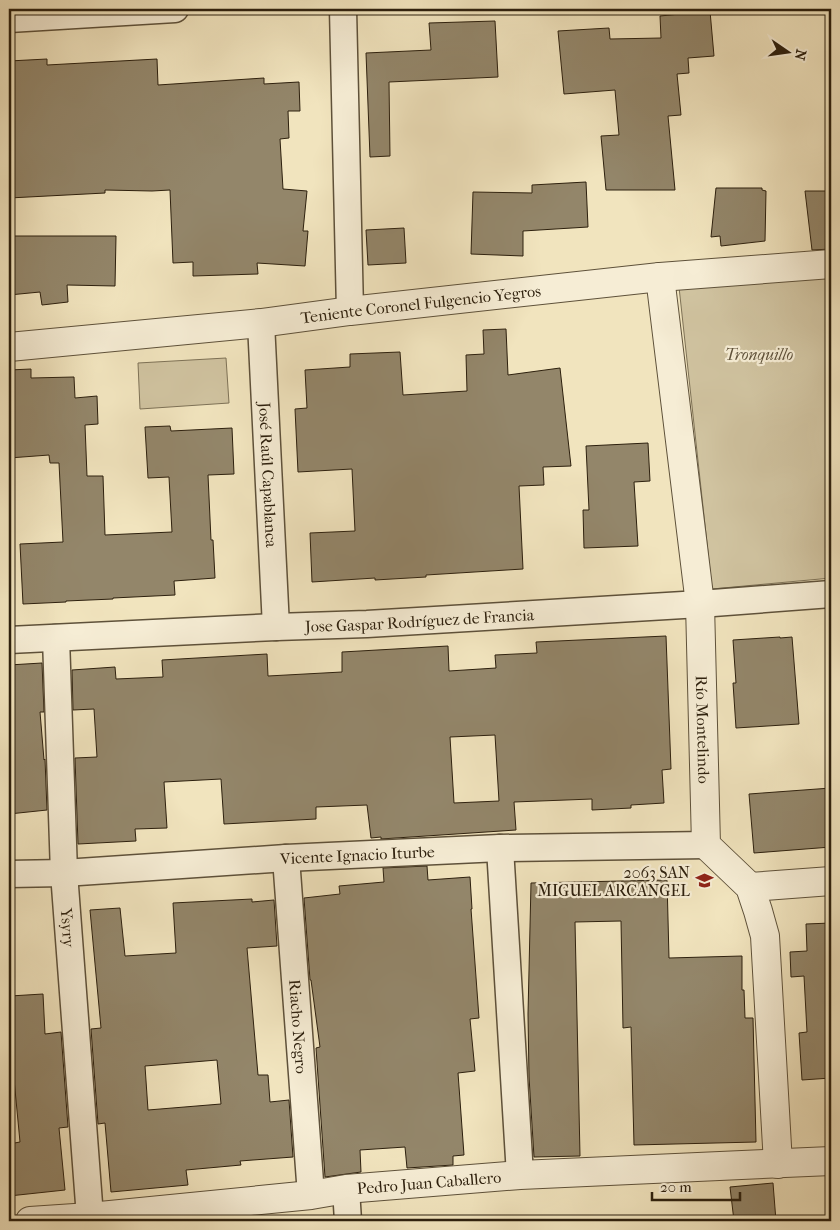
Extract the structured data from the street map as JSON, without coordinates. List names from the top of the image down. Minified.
{"streets":{"street":["Teniente Coronel Fulgencio Yegros","José Raúl Capablanca","Jose Gaspar Rodríguez de Francia","Río Montelindo","Vicente Ignacio Iturbe","Ysyry","Riacho Negro","Pedro Juan Caballero"]},"crossings":[["Teniente Coronel Fulgencio Yegros","José Raúl Capablanca"],["Teniente Coronel Fulgencio Yegros","Río Montelindo"],["José Raúl Capablanca","Jose Gaspar Rodríguez de Francia"],["Jose Gaspar Rodríguez de Francia","Río Montelindo"],["Jose Gaspar Rodríguez de Francia","Ysyry"],["Río Montelindo","Vicente Ignacio Iturbe"],["Vicente Ignacio Iturbe","Ysyry"],["Vicente Ignacio Iturbe","Riacho Negro"],["Ysyry","Pedro Juan Caballero"],["Riacho Negro","Pedro Juan Caballero"]],"parks":["Tronquillo"],"places":{"school or university":["2063 SAN MIGUEL ARCANGEL"]},"scale_bar":"20 m","north":"right"}
